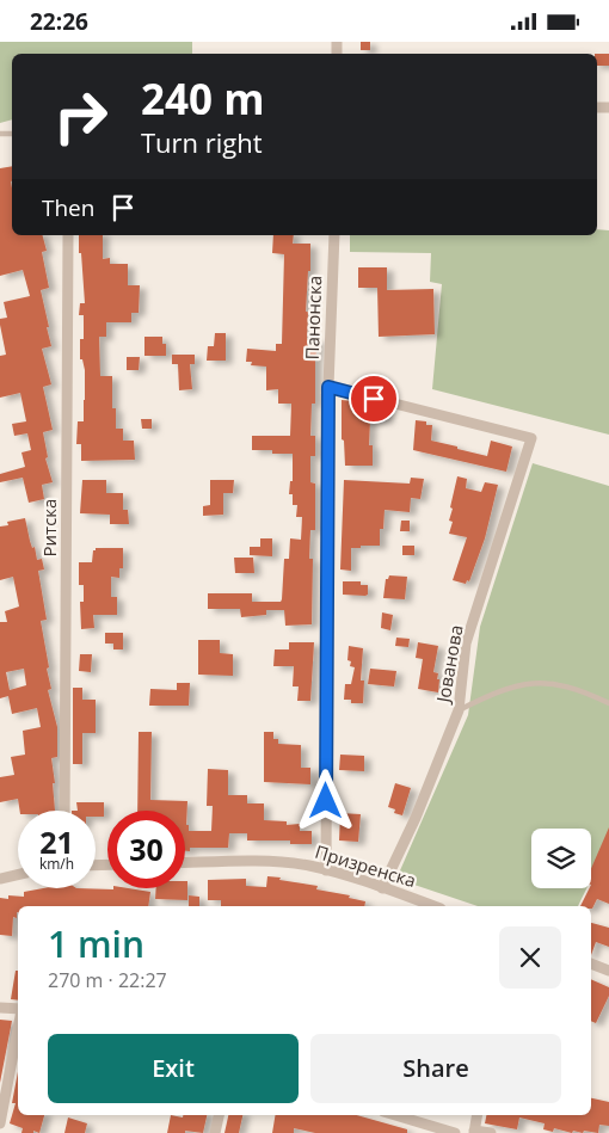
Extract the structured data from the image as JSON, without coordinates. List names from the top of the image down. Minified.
{"streets":{"street":["Панонска","Ритска","Јованова","Призренска"]},"crossings":[["Панонска","Јованова"],["Панонска","Призренска"],["Јованова","Призренска"]],"page":{"status":"22:26","turn":["240 m","Turn right"],"then":"Then","speed":"21 km/h","limit":"30","heading":["1 min","270 m · 22:27"],"buttons":["Exit","Share"]}}
